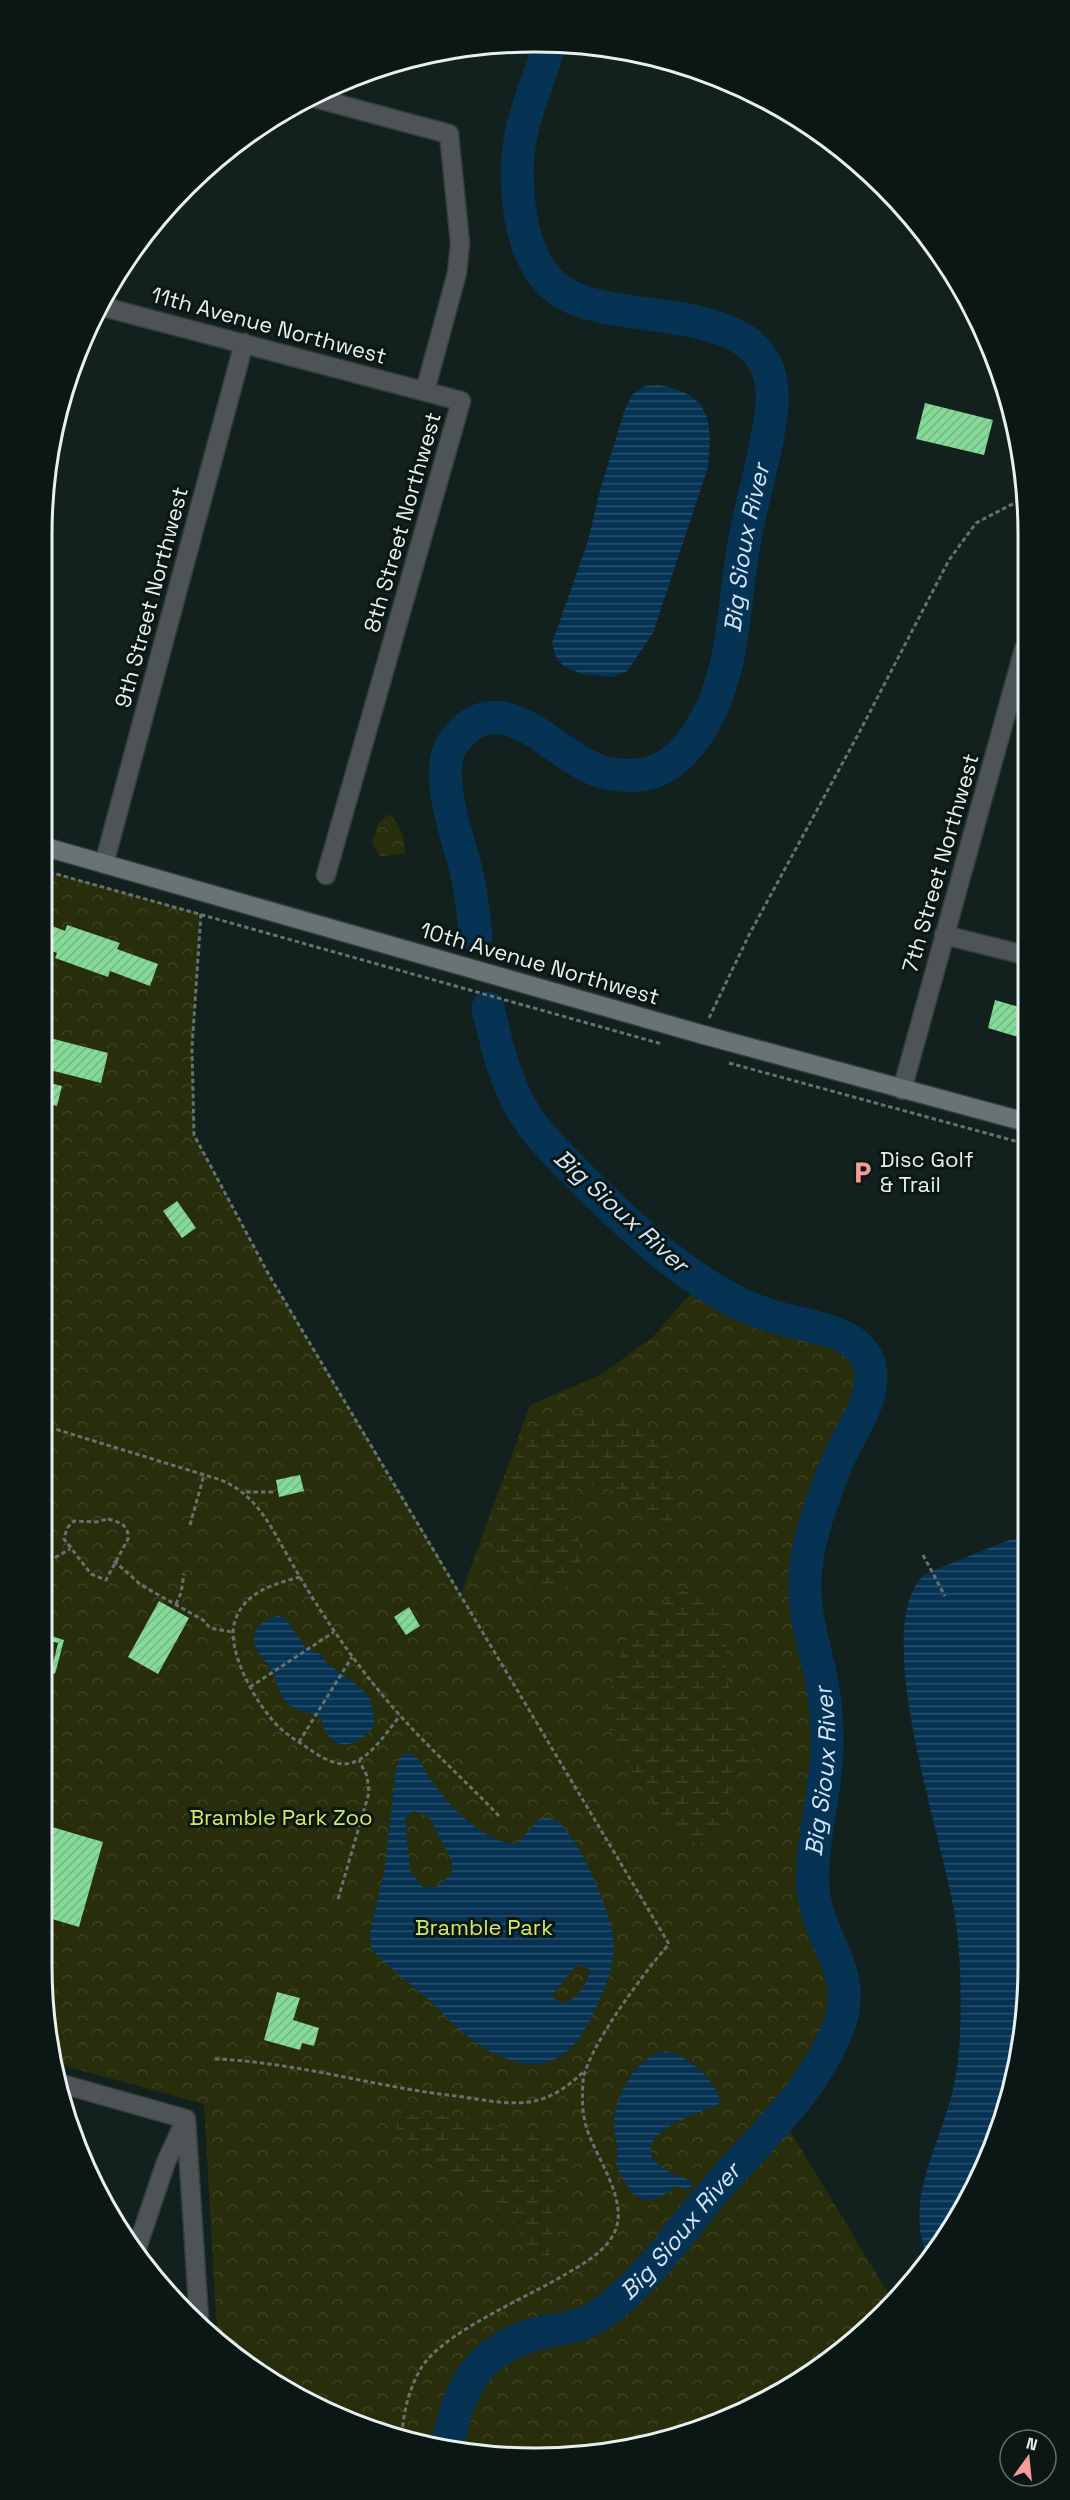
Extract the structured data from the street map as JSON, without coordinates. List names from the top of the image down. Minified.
{"streets":{"street":["11th Avenue Northwest","8th Street Northwest","9th Street Northwest","7th Street Northwest","10th Avenue Northwest"]},"crossings":[["11th Avenue Northwest","8th Street Northwest"],["11th Avenue Northwest","9th Street Northwest"],["9th Street Northwest","10th Avenue Northwest"],["7th Street Northwest","10th Avenue Northwest"]],"water":["Big Sioux River"],"parks":["Bramble Park Zoo","Bramble Park"],"places":{"parking":["Disc Golf & Trail"]},"north":"top"}
